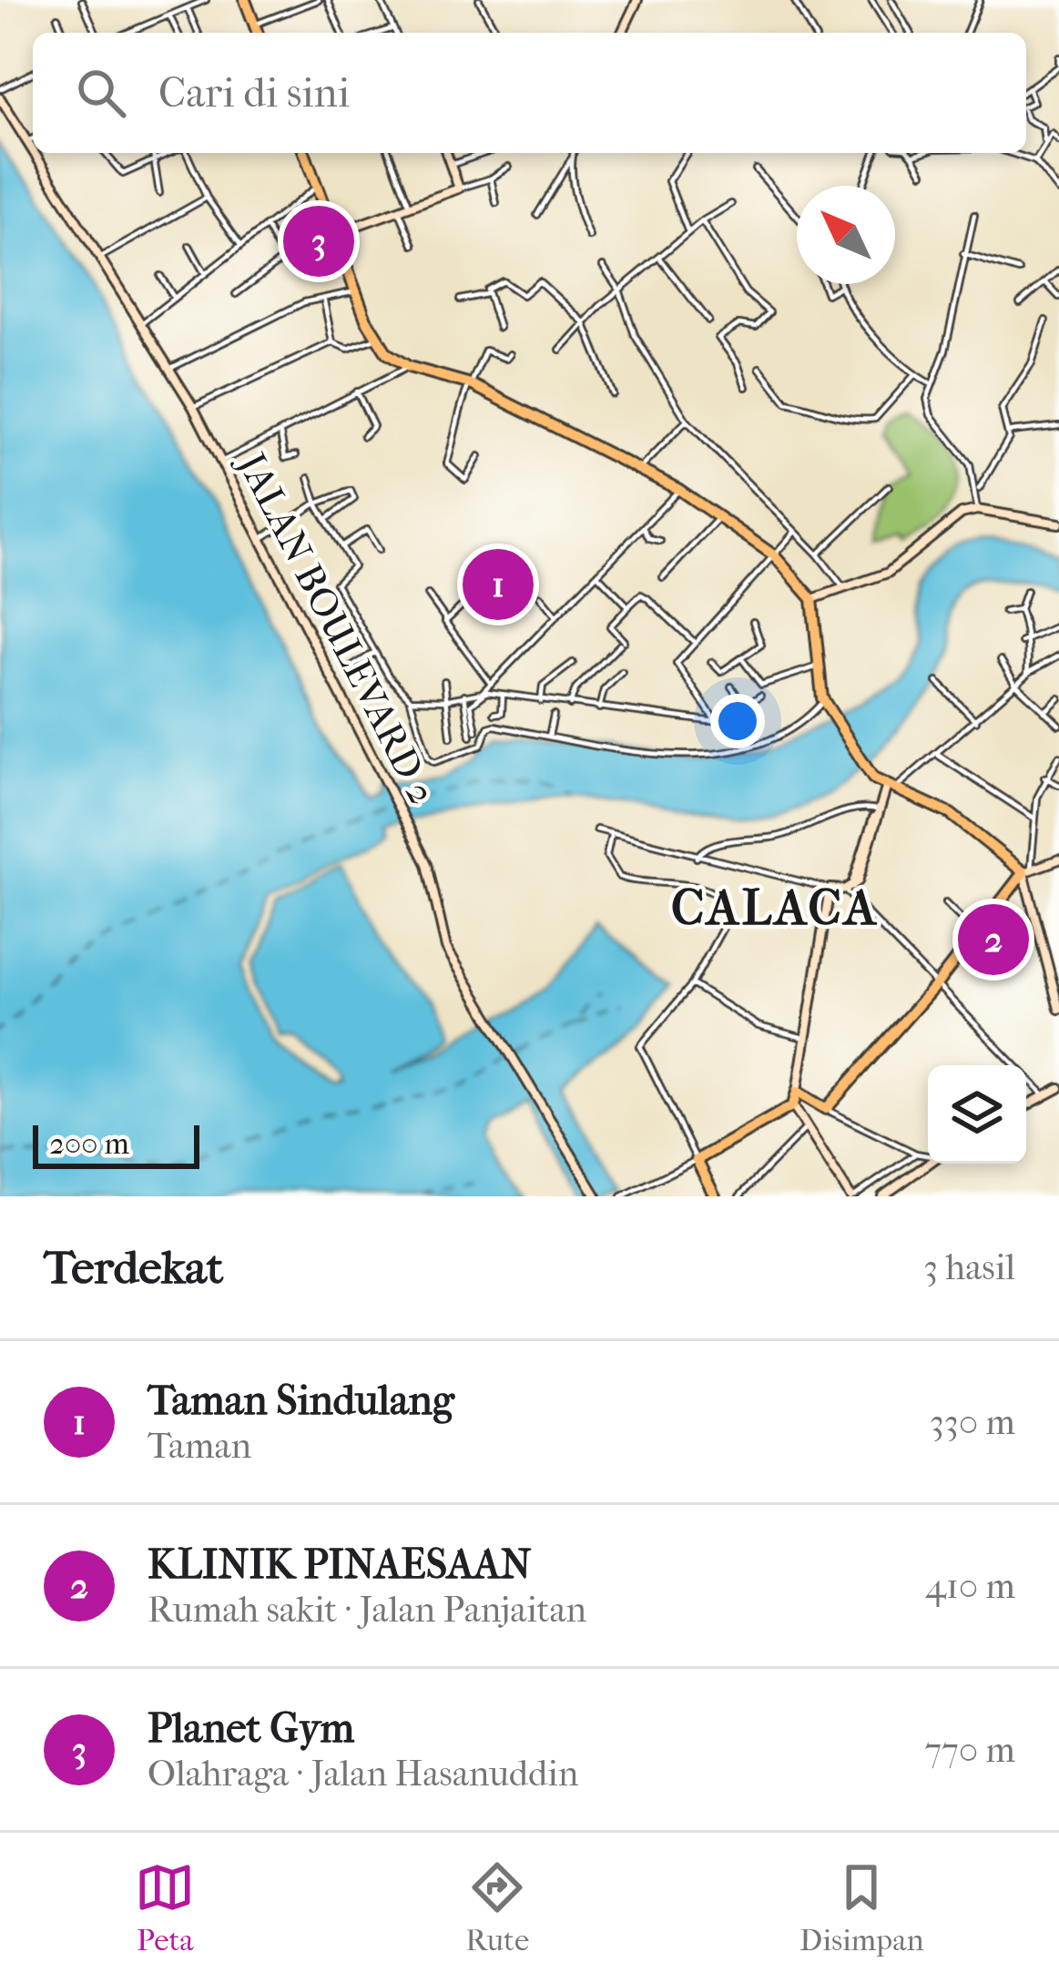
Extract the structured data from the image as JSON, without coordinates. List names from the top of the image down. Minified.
{"streets":{"main road":["JALAN BOULEVARD 2"]},"districts":["CALACA"],"scale_bar":"200 m","north":"top left","page":{"search":"Cari di sini","pins":["3","1","2"],"scale":"200 m","heading":["Terdekat","3 hasil"],"list":[{"mark":"1","name":"Taman Sindulang","note":"Taman","value":"330 m"},{"mark":"2","name":"KLINIK PINAESAAN","note":"Rumah sakit · Jalan Panjaitan","value":"410 m"},{"mark":"3","name":"Planet Gym","note":"Olahraga · Jalan Hasanuddin","value":"770 m"}],"nav":["Peta","Rute","Disimpan"]}}
